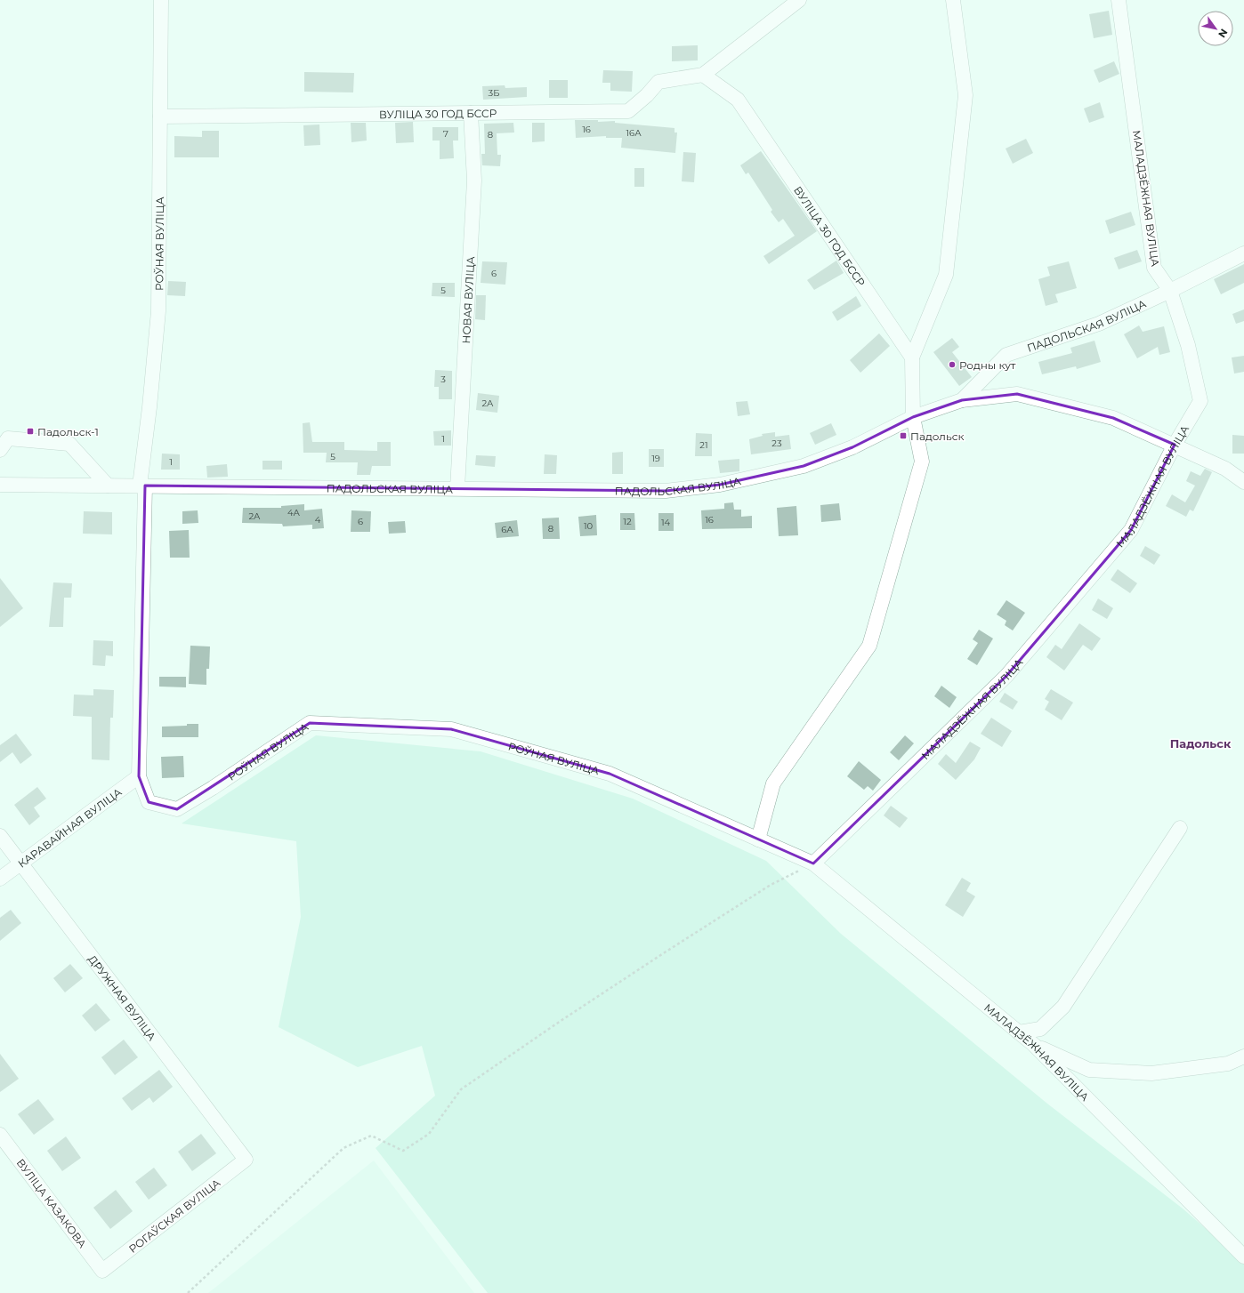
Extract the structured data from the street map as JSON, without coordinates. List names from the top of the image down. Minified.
{"streets":{"street":["ВУЛІЦА 30 ГОД БССР","МАЛАДЗЁЖНАЯ ВУЛІЦА","РОЎНАЯ ВУЛІЦА","НОВАЯ ВУЛІЦА","ПАДОЛЬСКАЯ ВУЛІЦА","КАРАВАЙНАЯ ВУЛІЦА","ДРУЖНАЯ ВУЛІЦА","ВУЛІЦА КАЗАКОВА","РОГАЎСКАЯ ВУЛІЦА"]},"crossings":[["ВУЛІЦА 30 ГОД БССР","РОЎНАЯ ВУЛІЦА"],["ВУЛІЦА 30 ГОД БССР","НОВАЯ ВУЛІЦА"],["МАЛАДЗЁЖНАЯ ВУЛІЦА","РОЎНАЯ ВУЛІЦА"],["МАЛАДЗЁЖНАЯ ВУЛІЦА","ПАДОЛЬСКАЯ ВУЛІЦА"],["РОЎНАЯ ВУЛІЦА","ПАДОЛЬСКАЯ ВУЛІЦА"],["РОЎНАЯ ВУЛІЦА","КАРАВАЙНАЯ ВУЛІЦА"],["НОВАЯ ВУЛІЦА","ПАДОЛЬСКАЯ ВУЛІЦА"],["КАРАВАЙНАЯ ВУЛІЦА","ДРУЖНАЯ ВУЛІЦА"],["ДРУЖНАЯ ВУЛІЦА","РОГАЎСКАЯ ВУЛІЦА"],["ВУЛІЦА КАЗАКОВА","РОГАЎСКАЯ ВУЛІЦА"]],"districts":["Падольск"],"places":{"other":["Родны кут"],"transit":["Падольск-1","Падольск"]},"house_numbers":["3Б","16","16А","7","8","6","5","3","2А","1","23","21","5","19","1","4А","2А","4","16","6","12","14","10","8","6А"],"north":"bottom right"}
